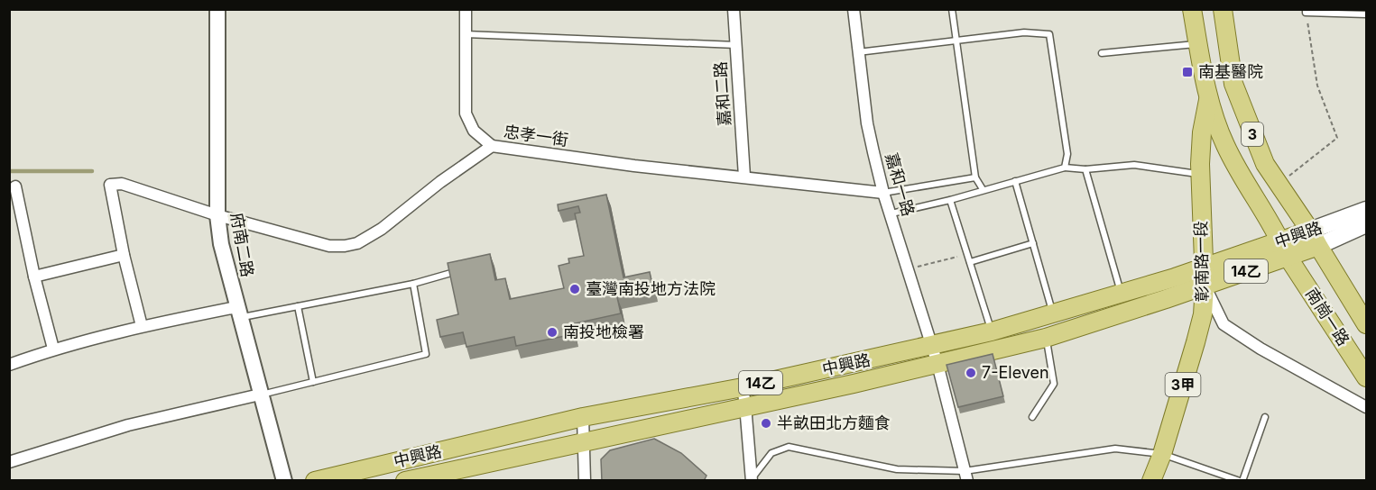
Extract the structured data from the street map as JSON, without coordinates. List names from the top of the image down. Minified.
{"streets":{"main road":["3","中興路","彰南路一段","14乙","南崗一路","3甲"],"street":["嘉和二路","忠孝一街","嘉和一路","府南二路"]},"crossings":[["嘉和二路","忠孝一街"],["3","中興路"],["3","南崗一路"],["忠孝一街","嘉和一路"],["忠孝一街","府南二路"],["嘉和一路","中興路"],["中興路","彰南路一段"],["中興路","南崗一路"],["彰南路一段","南崗一路"]],"places":{"transit":["南基醫院"],"other":["臺灣南投地方法院","南投地檢署","7-Eleven","半畝田北方麵食"]}}
